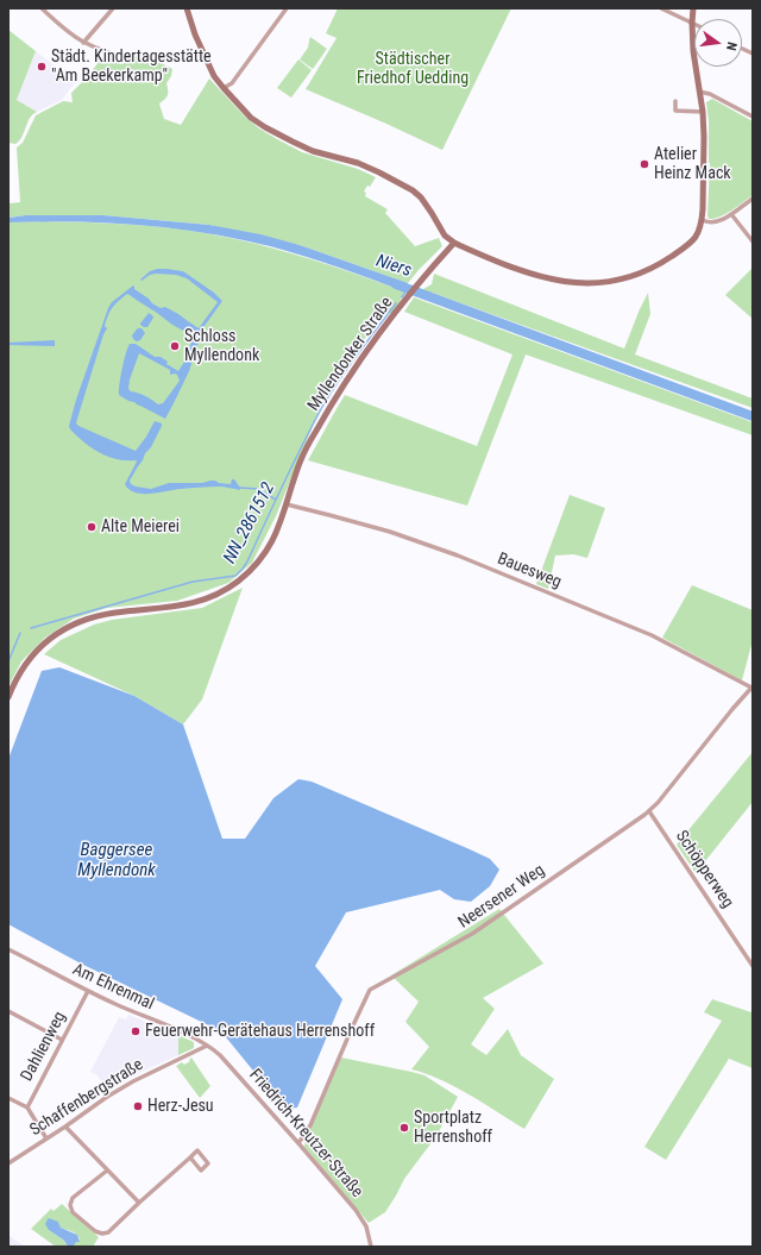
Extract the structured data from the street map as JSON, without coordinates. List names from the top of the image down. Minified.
{"streets":{"street":["Myllendonker Straße","Bauesweg","Schöpperweg","Neersener Weg","Am Ehrenmal","Dahlienweg","Schaffenbergstraße","Friedrich-Kreutzer-Straße"]},"crossings":[["Myllendonker Straße","Bauesweg"],["Bauesweg","Neersener Weg"],["Schöpperweg","Neersener Weg"],["Neersener Weg","Friedrich-Kreutzer-Straße"],["Am Ehrenmal","Dahlienweg"],["Am Ehrenmal","Schaffenbergstraße"],["Am Ehrenmal","Friedrich-Kreutzer-Straße"],["Dahlienweg","Schaffenbergstraße"],["Schaffenbergstraße","Friedrich-Kreutzer-Straße"]],"water":["Niers","NN_2861512","Baggersee Myllendonk"],"parks":["Städtischer Friedhof Uedding"],"places":["Städt. Kindertagesstätte \"Am Beekerkamp\"","Atelier Heinz Mack","Schloss Myllendonk","Alte Meierei","Feuerwehr-Gerätehaus Herrenshoff","Herz-Jesu","Sportplatz Herrenshoff"],"north":"right"}
